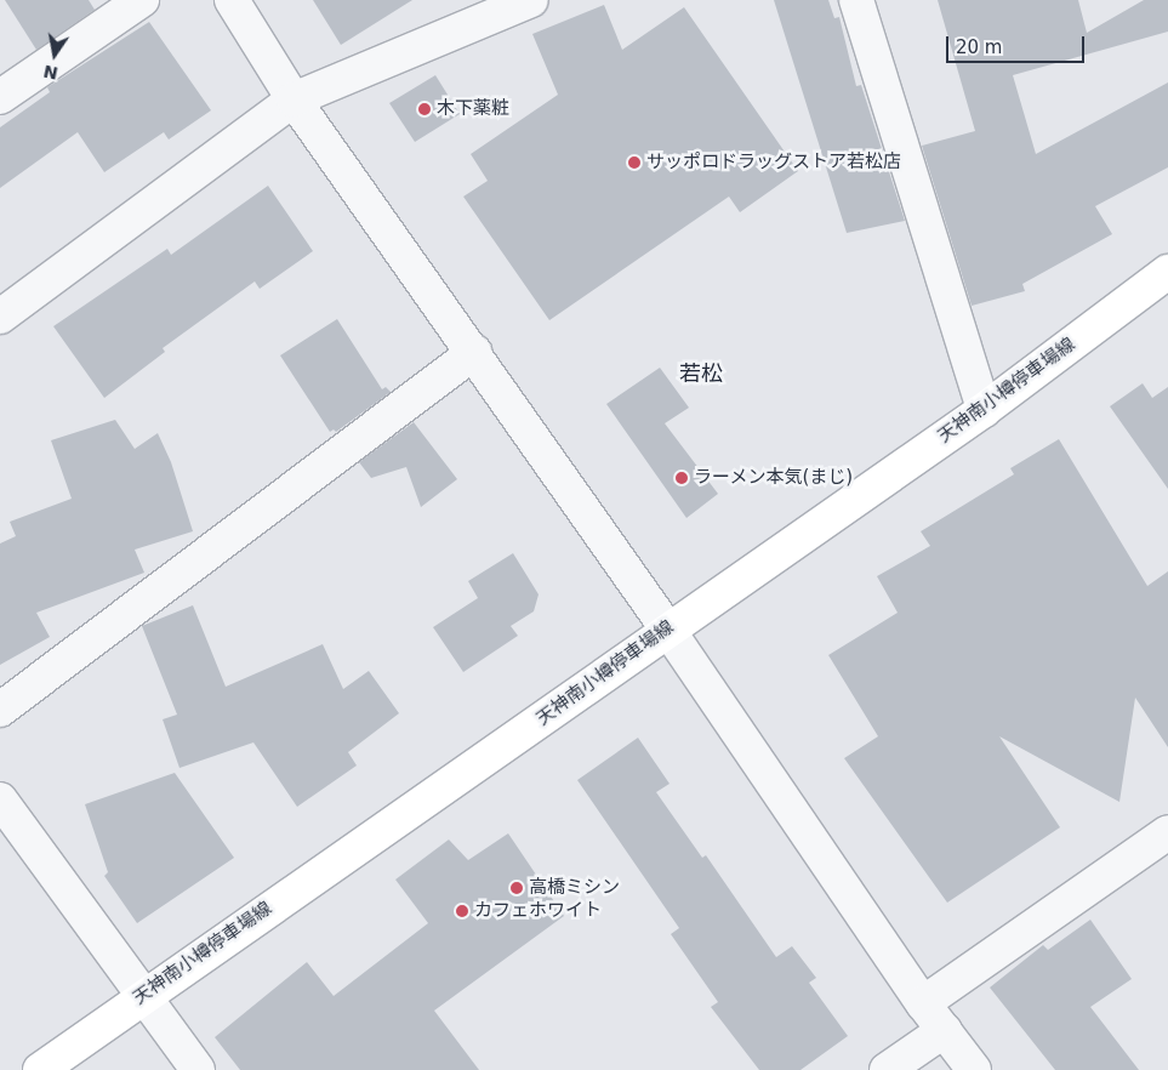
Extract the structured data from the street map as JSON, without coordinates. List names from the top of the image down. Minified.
{"streets":{"main road":["天神南小樽停車場線"]},"districts":["若松"],"places":["木下薬粧","サッポロドラッグストア若松店","ラーメン本気(まじ)","高橋ミシン","カフェホワイト"],"scale_bar":"20 m","north":"bottom"}
